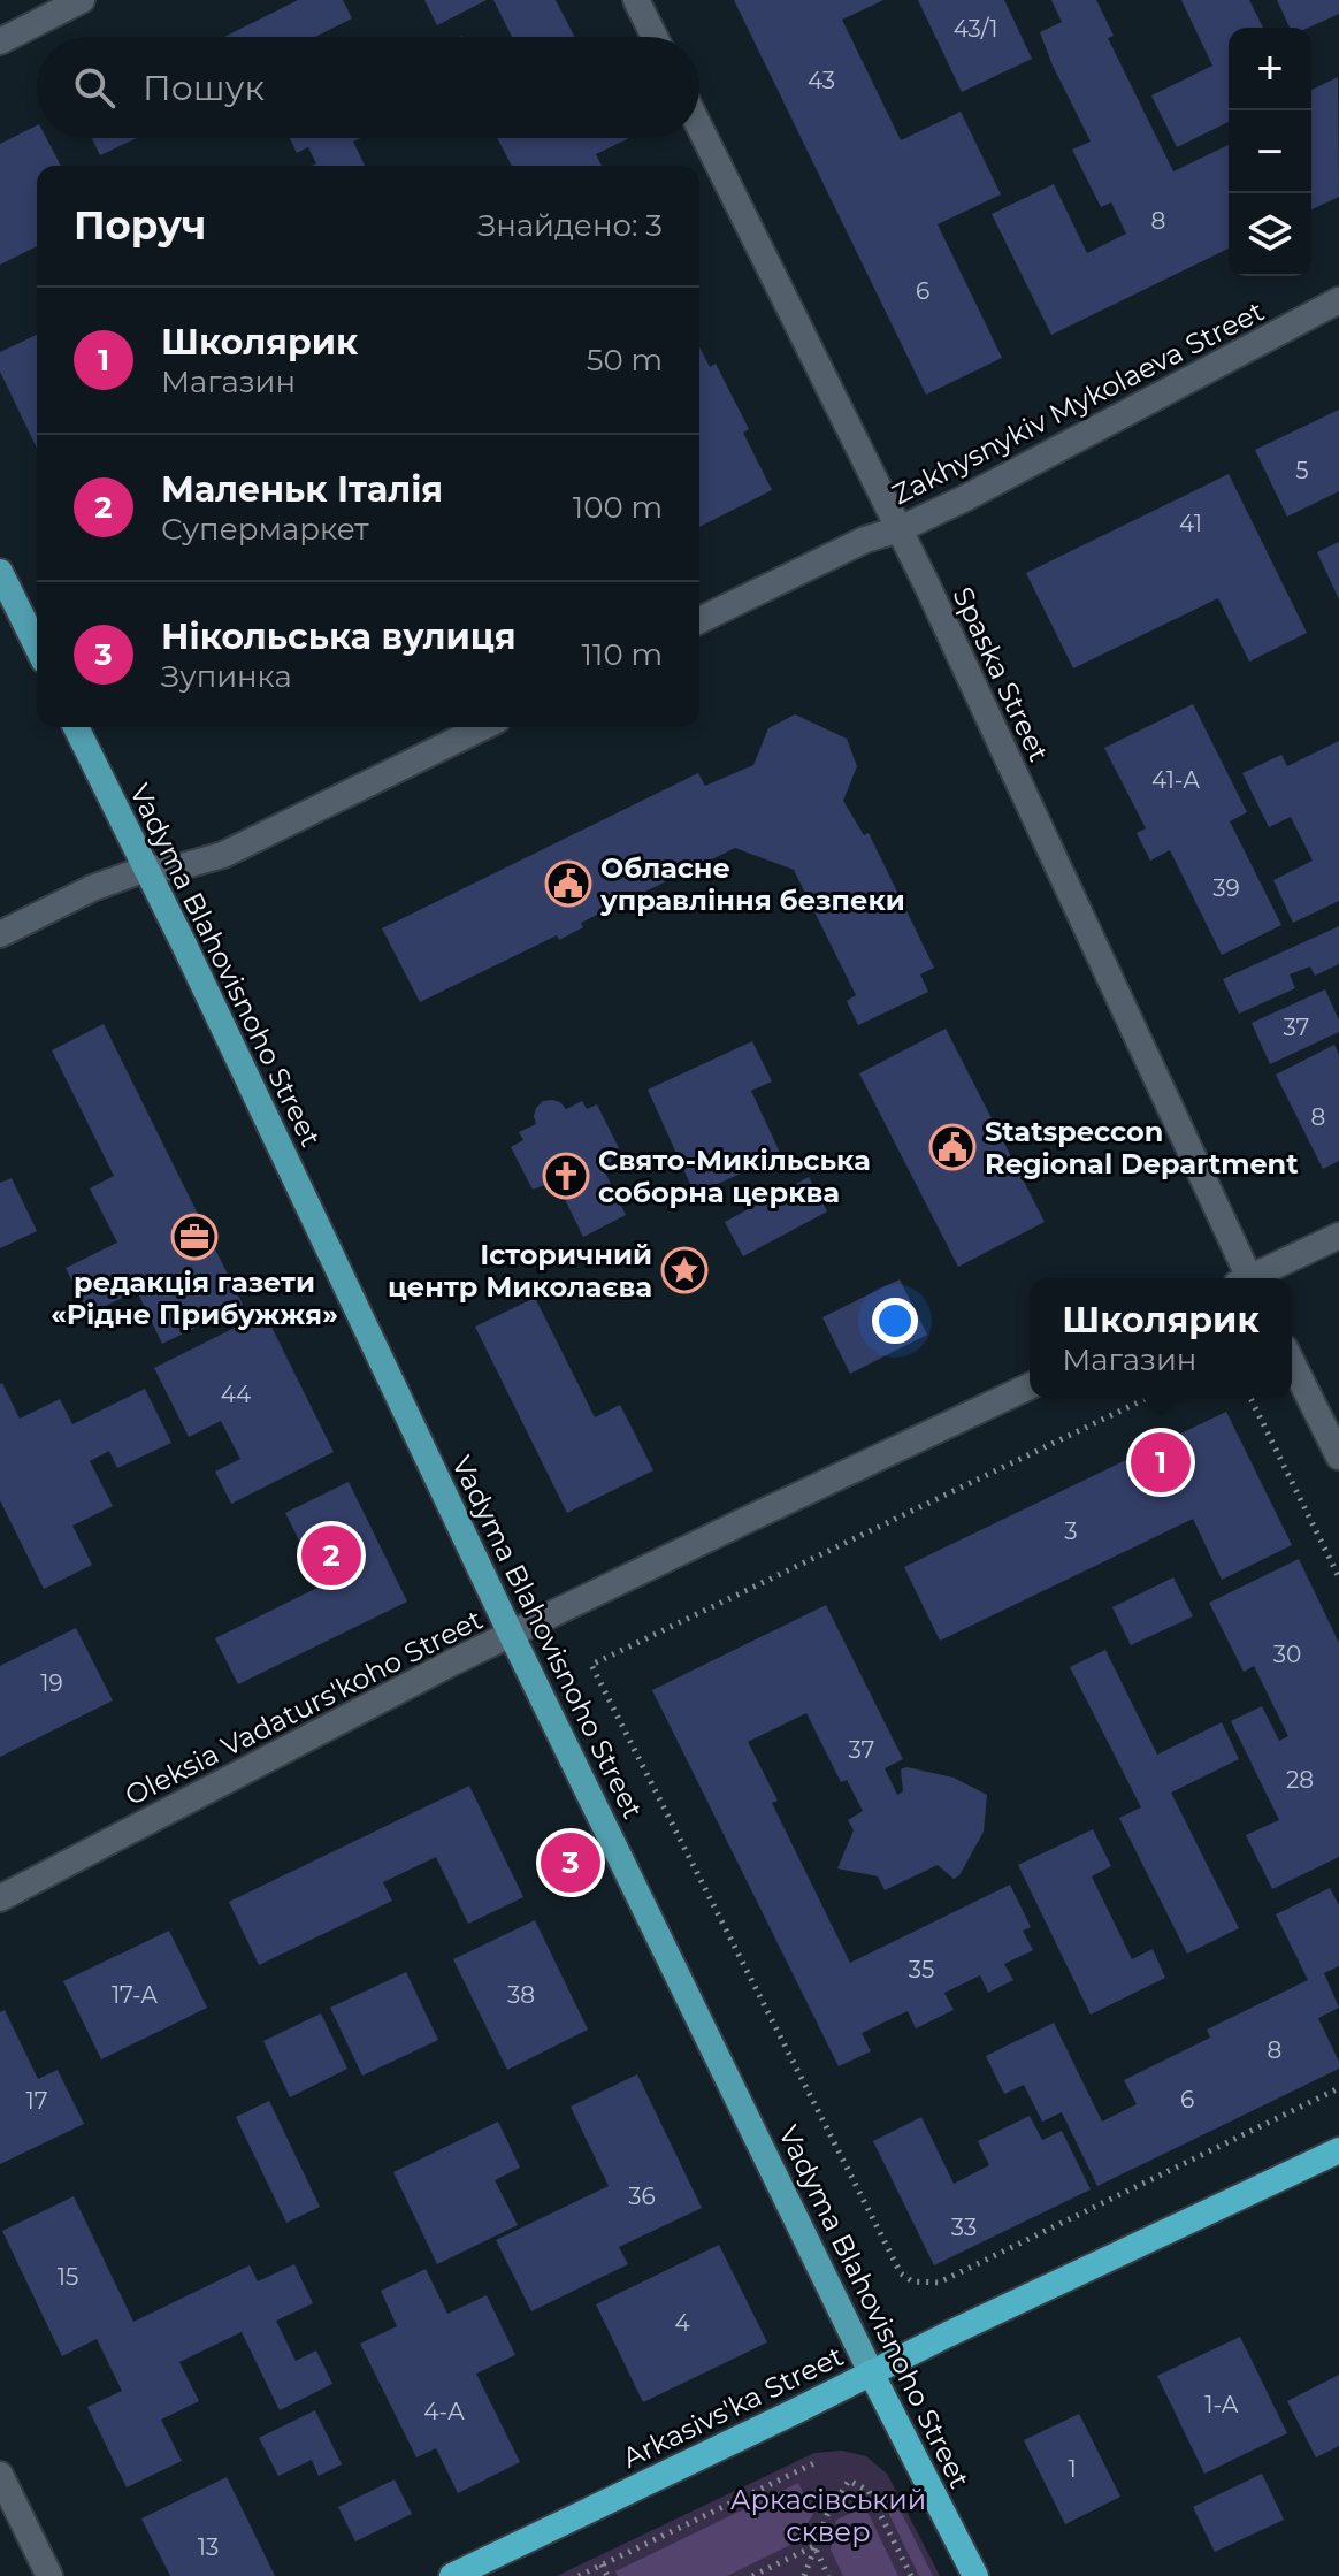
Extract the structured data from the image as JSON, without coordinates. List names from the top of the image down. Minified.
{"streets":{"highway":["Vadyma Blahovisnoho Street","Arkasivs'ka Street"],"street":["Zakhysnykiv Mykolaeva Street","Spaska Street","Oleksia Vadaturs'koho Street"]},"crossings":[["Zakhysnykiv Mykolaeva Street","Spaska Street"],["Vadyma Blahovisnoho Street","Oleksia Vadaturs'koho Street"],["Vadyma Blahovisnoho Street","Arkasivs'ka Street"]],"parks":["Аркасівський сквер"],"places":{"public building":["Обласне управління безпеки","Statspeccon Regional Department"],"church":["Свято-Микільська соборна церква"],"office":["редакція газети «Рідне Прибужжя»"],"place":["Історичний центр Миколаєва"]},"house_numbers":["43/1","43","8","6","5","41","41-А","39","37","8","44","3","30","19","37","28","35","17-А","38","8","6","17","36","33","15","4","1-А","4-А","1","13"],"page":{"map_buttons":["+","−"],"search":"Пошук","heading":["Поруч","Знайдено: 3"],"list":[{"mark":"1","name":"Школярик","note":"Магазин","value":"50 m"},{"mark":"2","name":"Маленьк Італія","note":"Супермаркет","value":"100 m"},{"mark":"3","name":"Нікольська вулиця","note":"Зупинка","value":"110 m"}],"popup":["Школярик","Магазин"],"pins":["1","2","3"]}}
